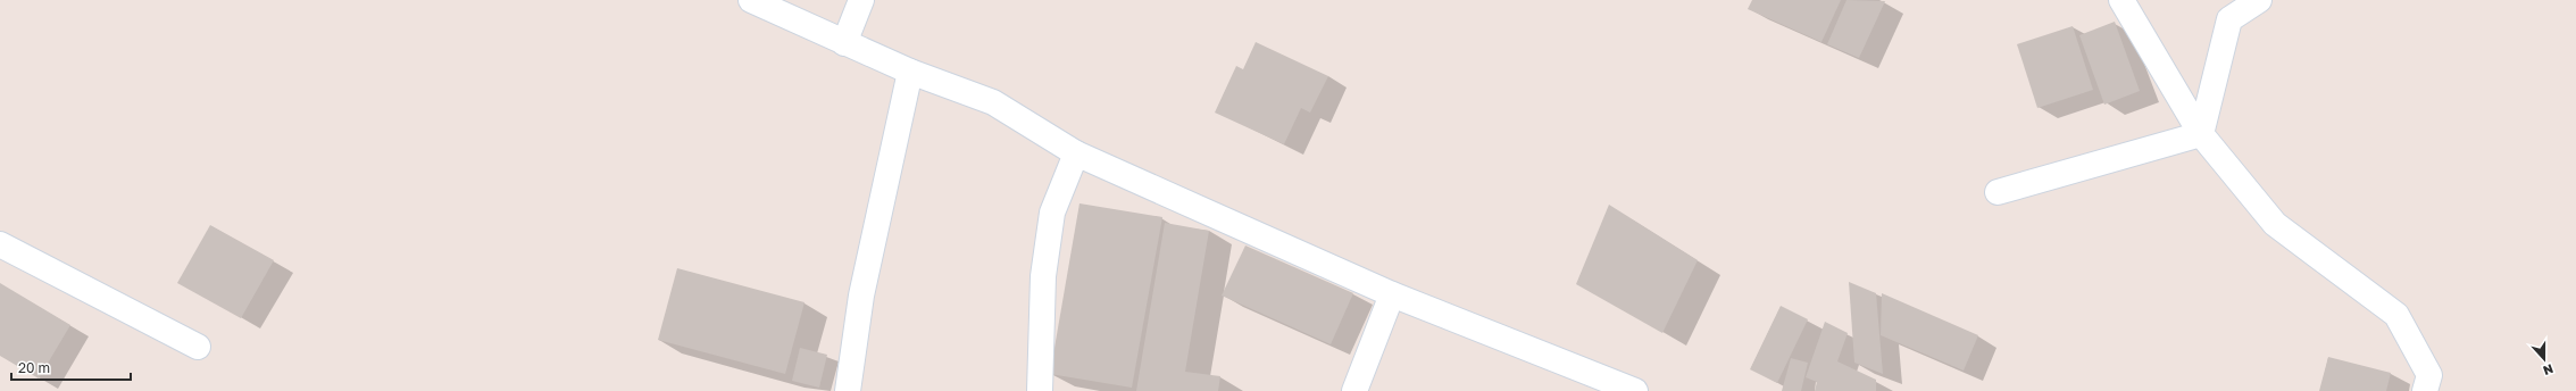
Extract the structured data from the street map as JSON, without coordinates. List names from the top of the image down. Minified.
{"scale_bar":"20 m","north":"bottom"}
